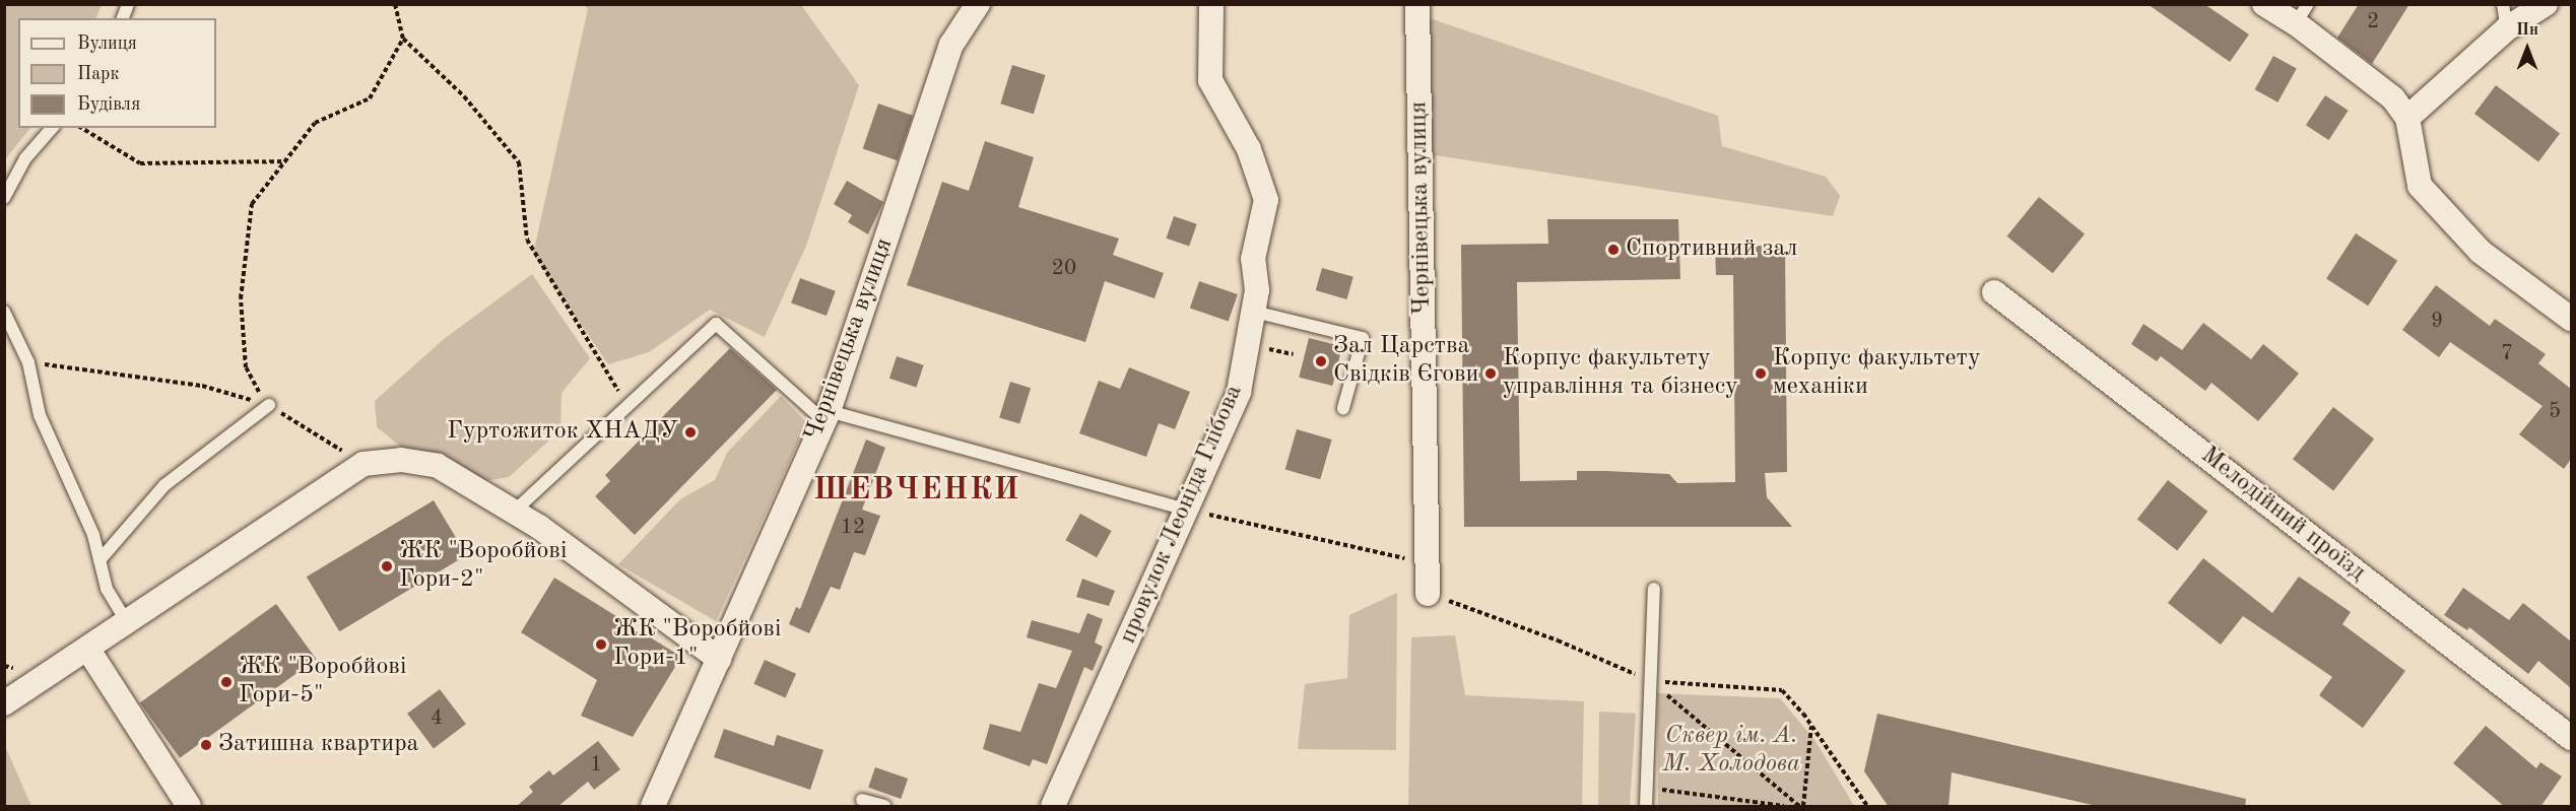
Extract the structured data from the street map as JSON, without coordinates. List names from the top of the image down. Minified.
{"streets":{"street":["Чернівецька вулиця","провулок Леоніда Глібова","Мелодійний проїзд"]},"districts":["ШЕВЧЕНКИ"],"parks":["Сквер ім. А. М. Холодова"],"places":["Спортивний зал","Зал Царства Свідків Єгови","Корпус факультету управління та бізнесу","Корпус факультету механіки","Гуртожиток ХНАДУ","ЖК \"Воробйові Гори-2\"","ЖК \"Воробйові Гори-1\"","ЖК \"Воробйові Гори-5\"","Затишна квартира"],"house_numbers":["2","20","9","7","5","12","4","1"],"legend":["Вулиця","Парк","Будівля"],"north":"top"}
